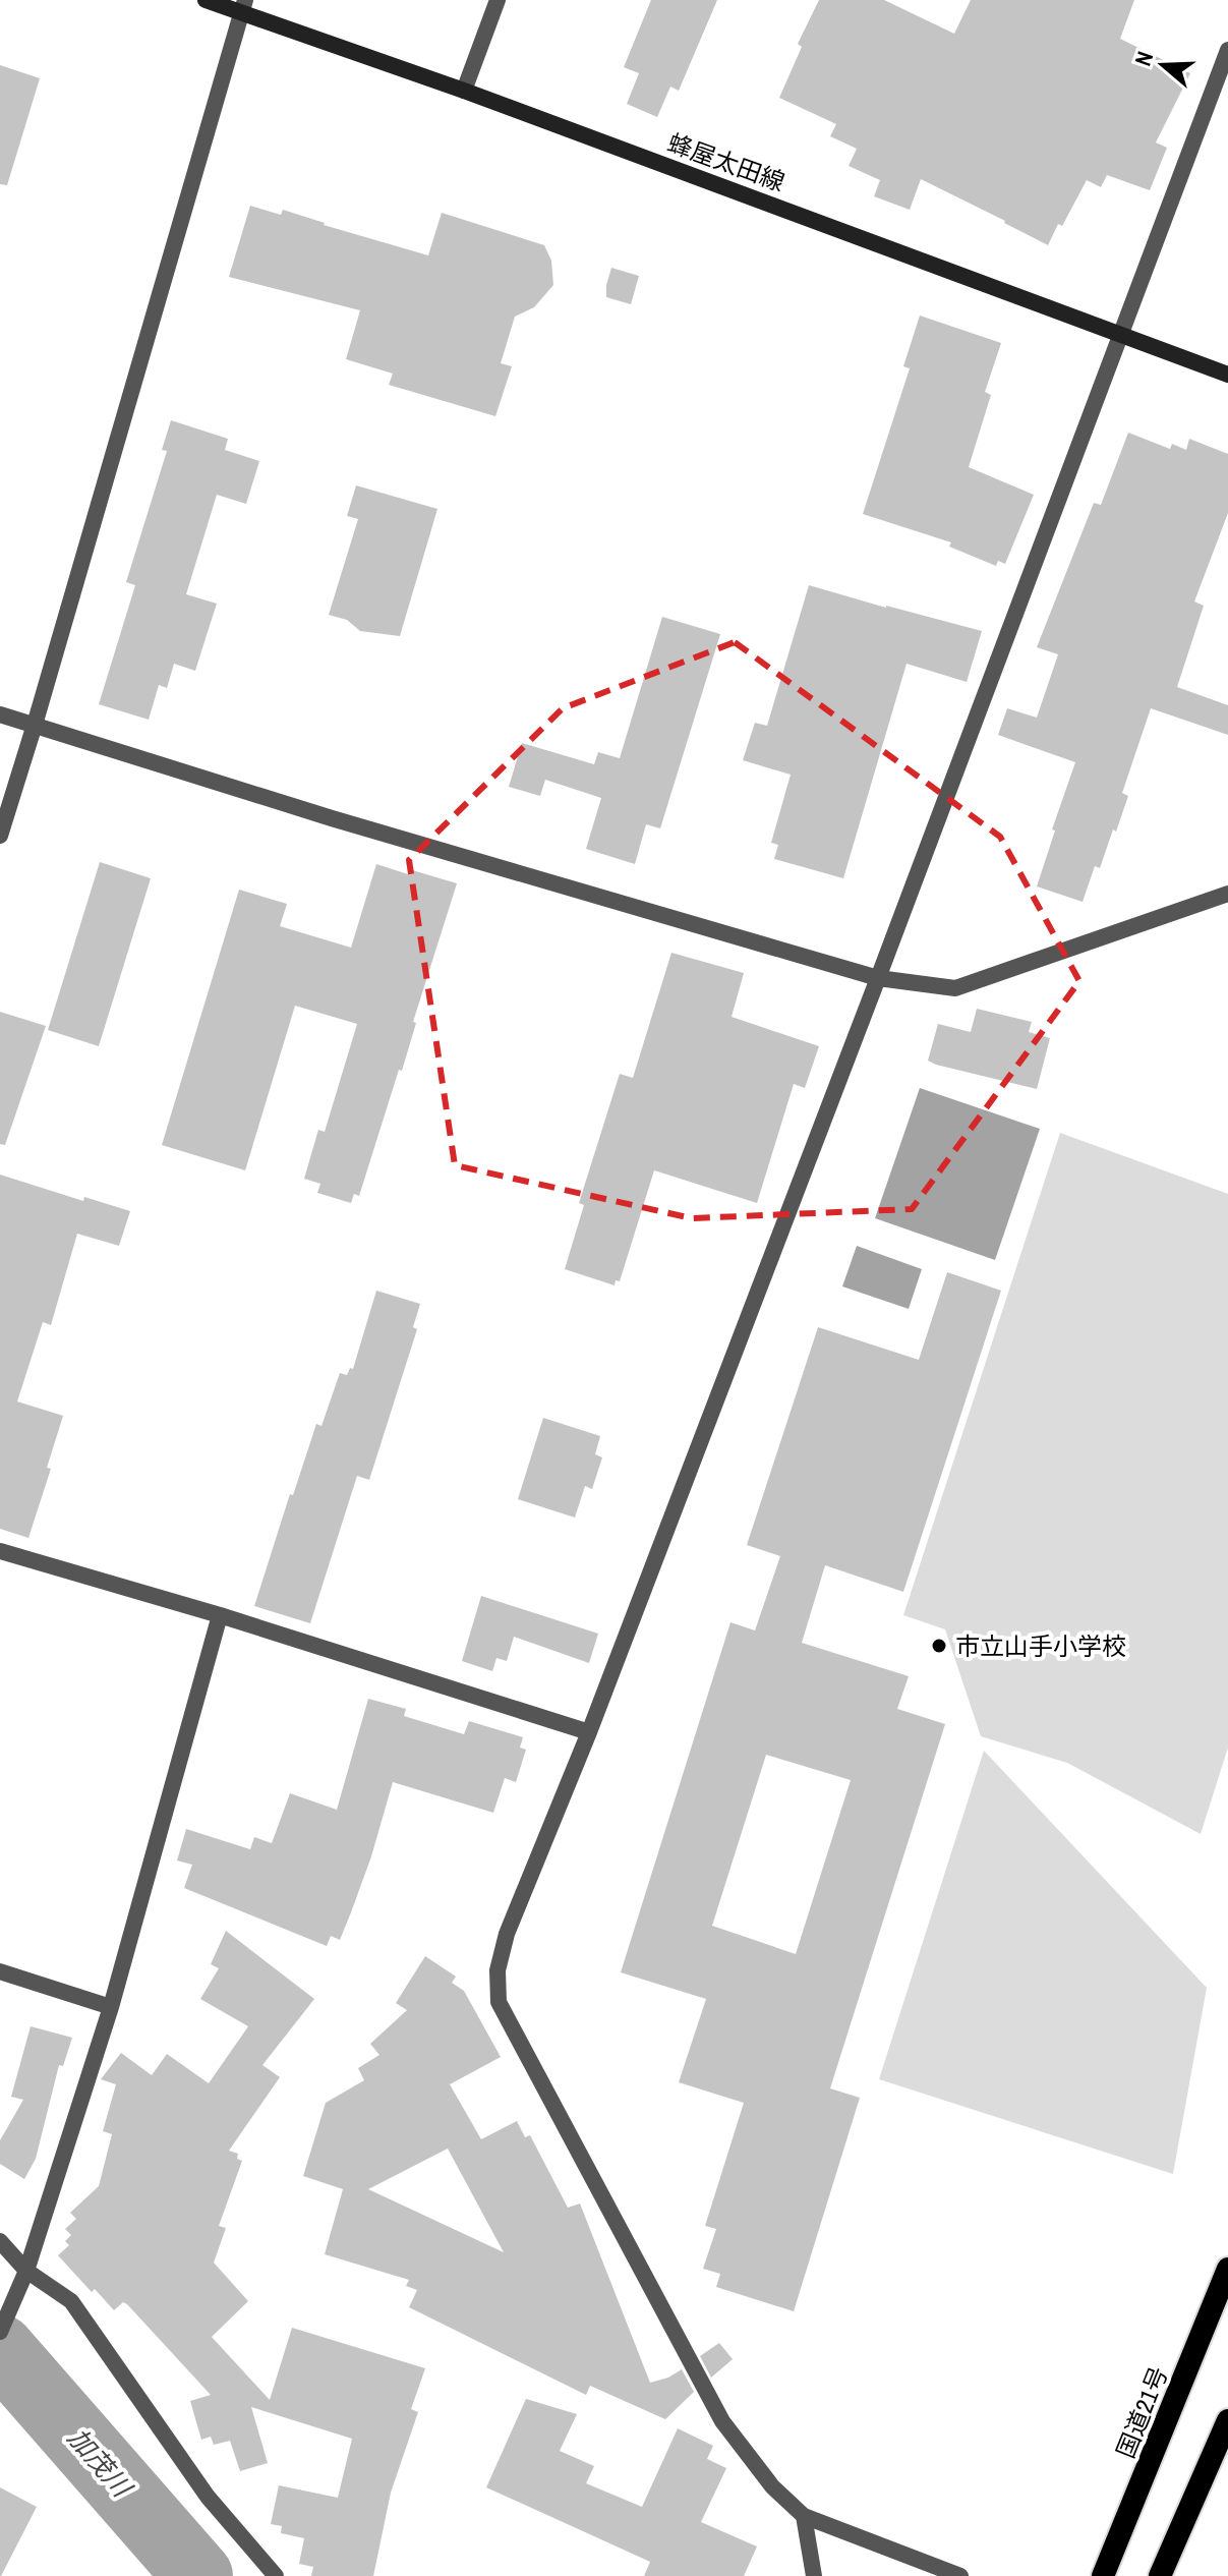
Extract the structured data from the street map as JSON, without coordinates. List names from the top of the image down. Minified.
{"streets":{"highway":["国道21号"],"main road":["蜂屋太田線"]},"water":["加茂川"],"places":["市立山手小学校"],"north":"left"}
